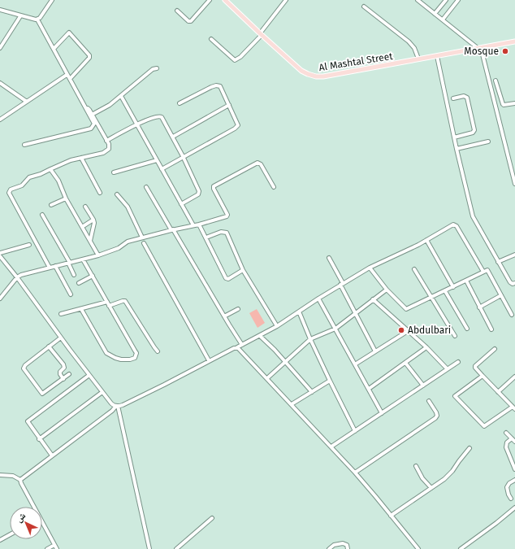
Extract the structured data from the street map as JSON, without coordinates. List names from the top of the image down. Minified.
{"streets":{"main road":["Al Mashtal Street"]},"places":["Mosque","Abdulbari"],"north":"top left"}
